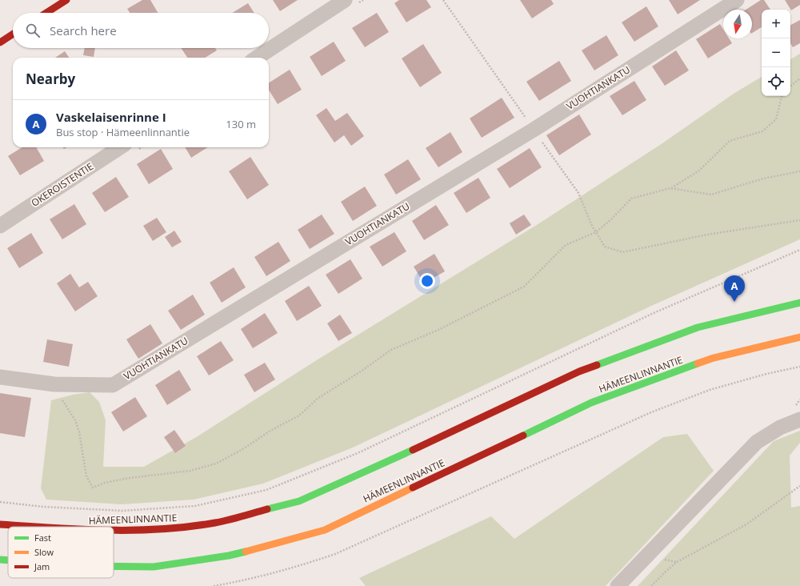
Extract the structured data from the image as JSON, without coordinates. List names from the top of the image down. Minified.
{"streets":{"main road":["HÄMEENLINNANTIE"],"street":["VUOHTIANKATU","OKEROISTENTIE"]},"legend":["Fast","Slow","Jam"],"north":"bottom","page":{"map_buttons":["+","−"],"search":"Search here","heading":"Nearby","list":[{"mark":"A","name":"Vaskelaisenrinne I","note":"Bus stop · Hämeenlinnantie","value":"130 m"}],"pins":"A"}}
